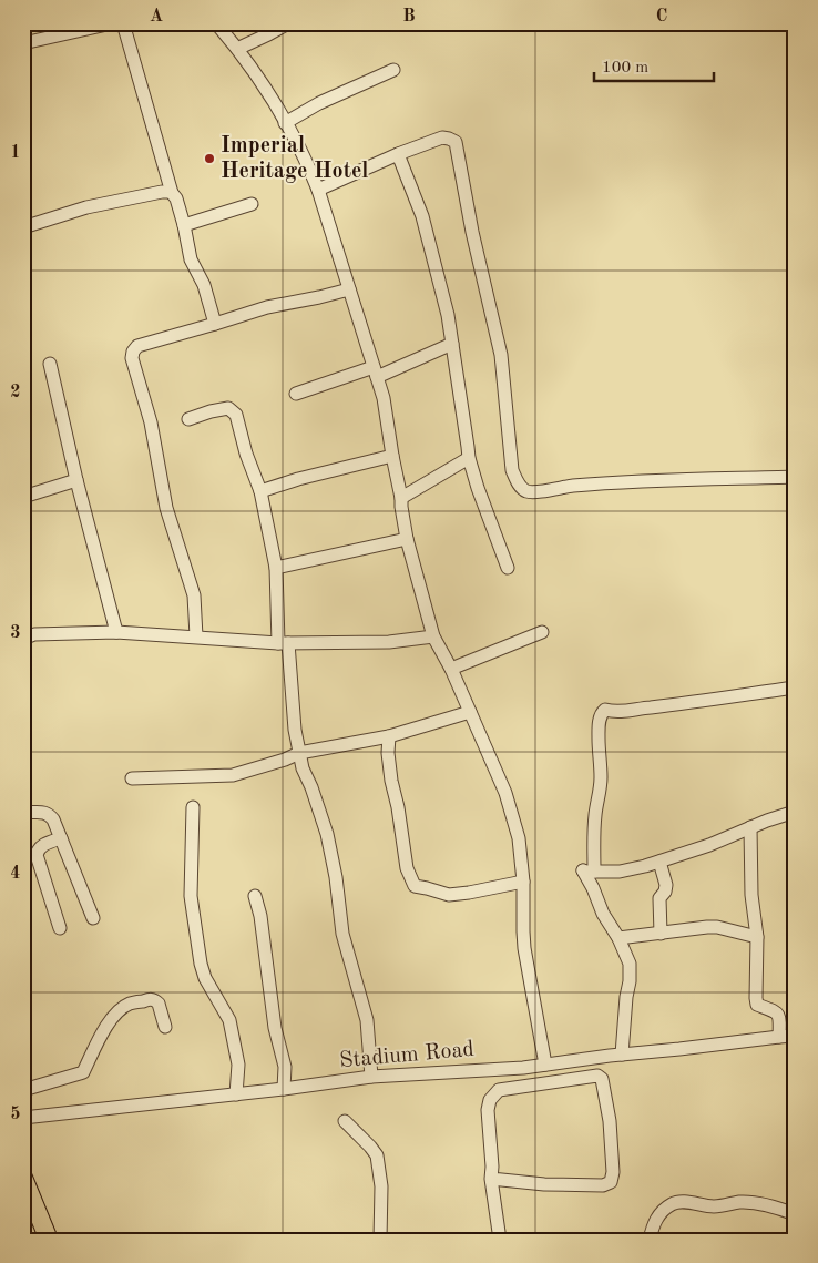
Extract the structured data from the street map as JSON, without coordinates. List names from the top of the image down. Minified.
{"streets":{"street":["Stadium Road"]},"places":["Imperial Heritage Hotel"],"scale_bar":"100 m","grid":{"columns":["A","B","C"],"rows":["1","2","3","4","5"]}}
